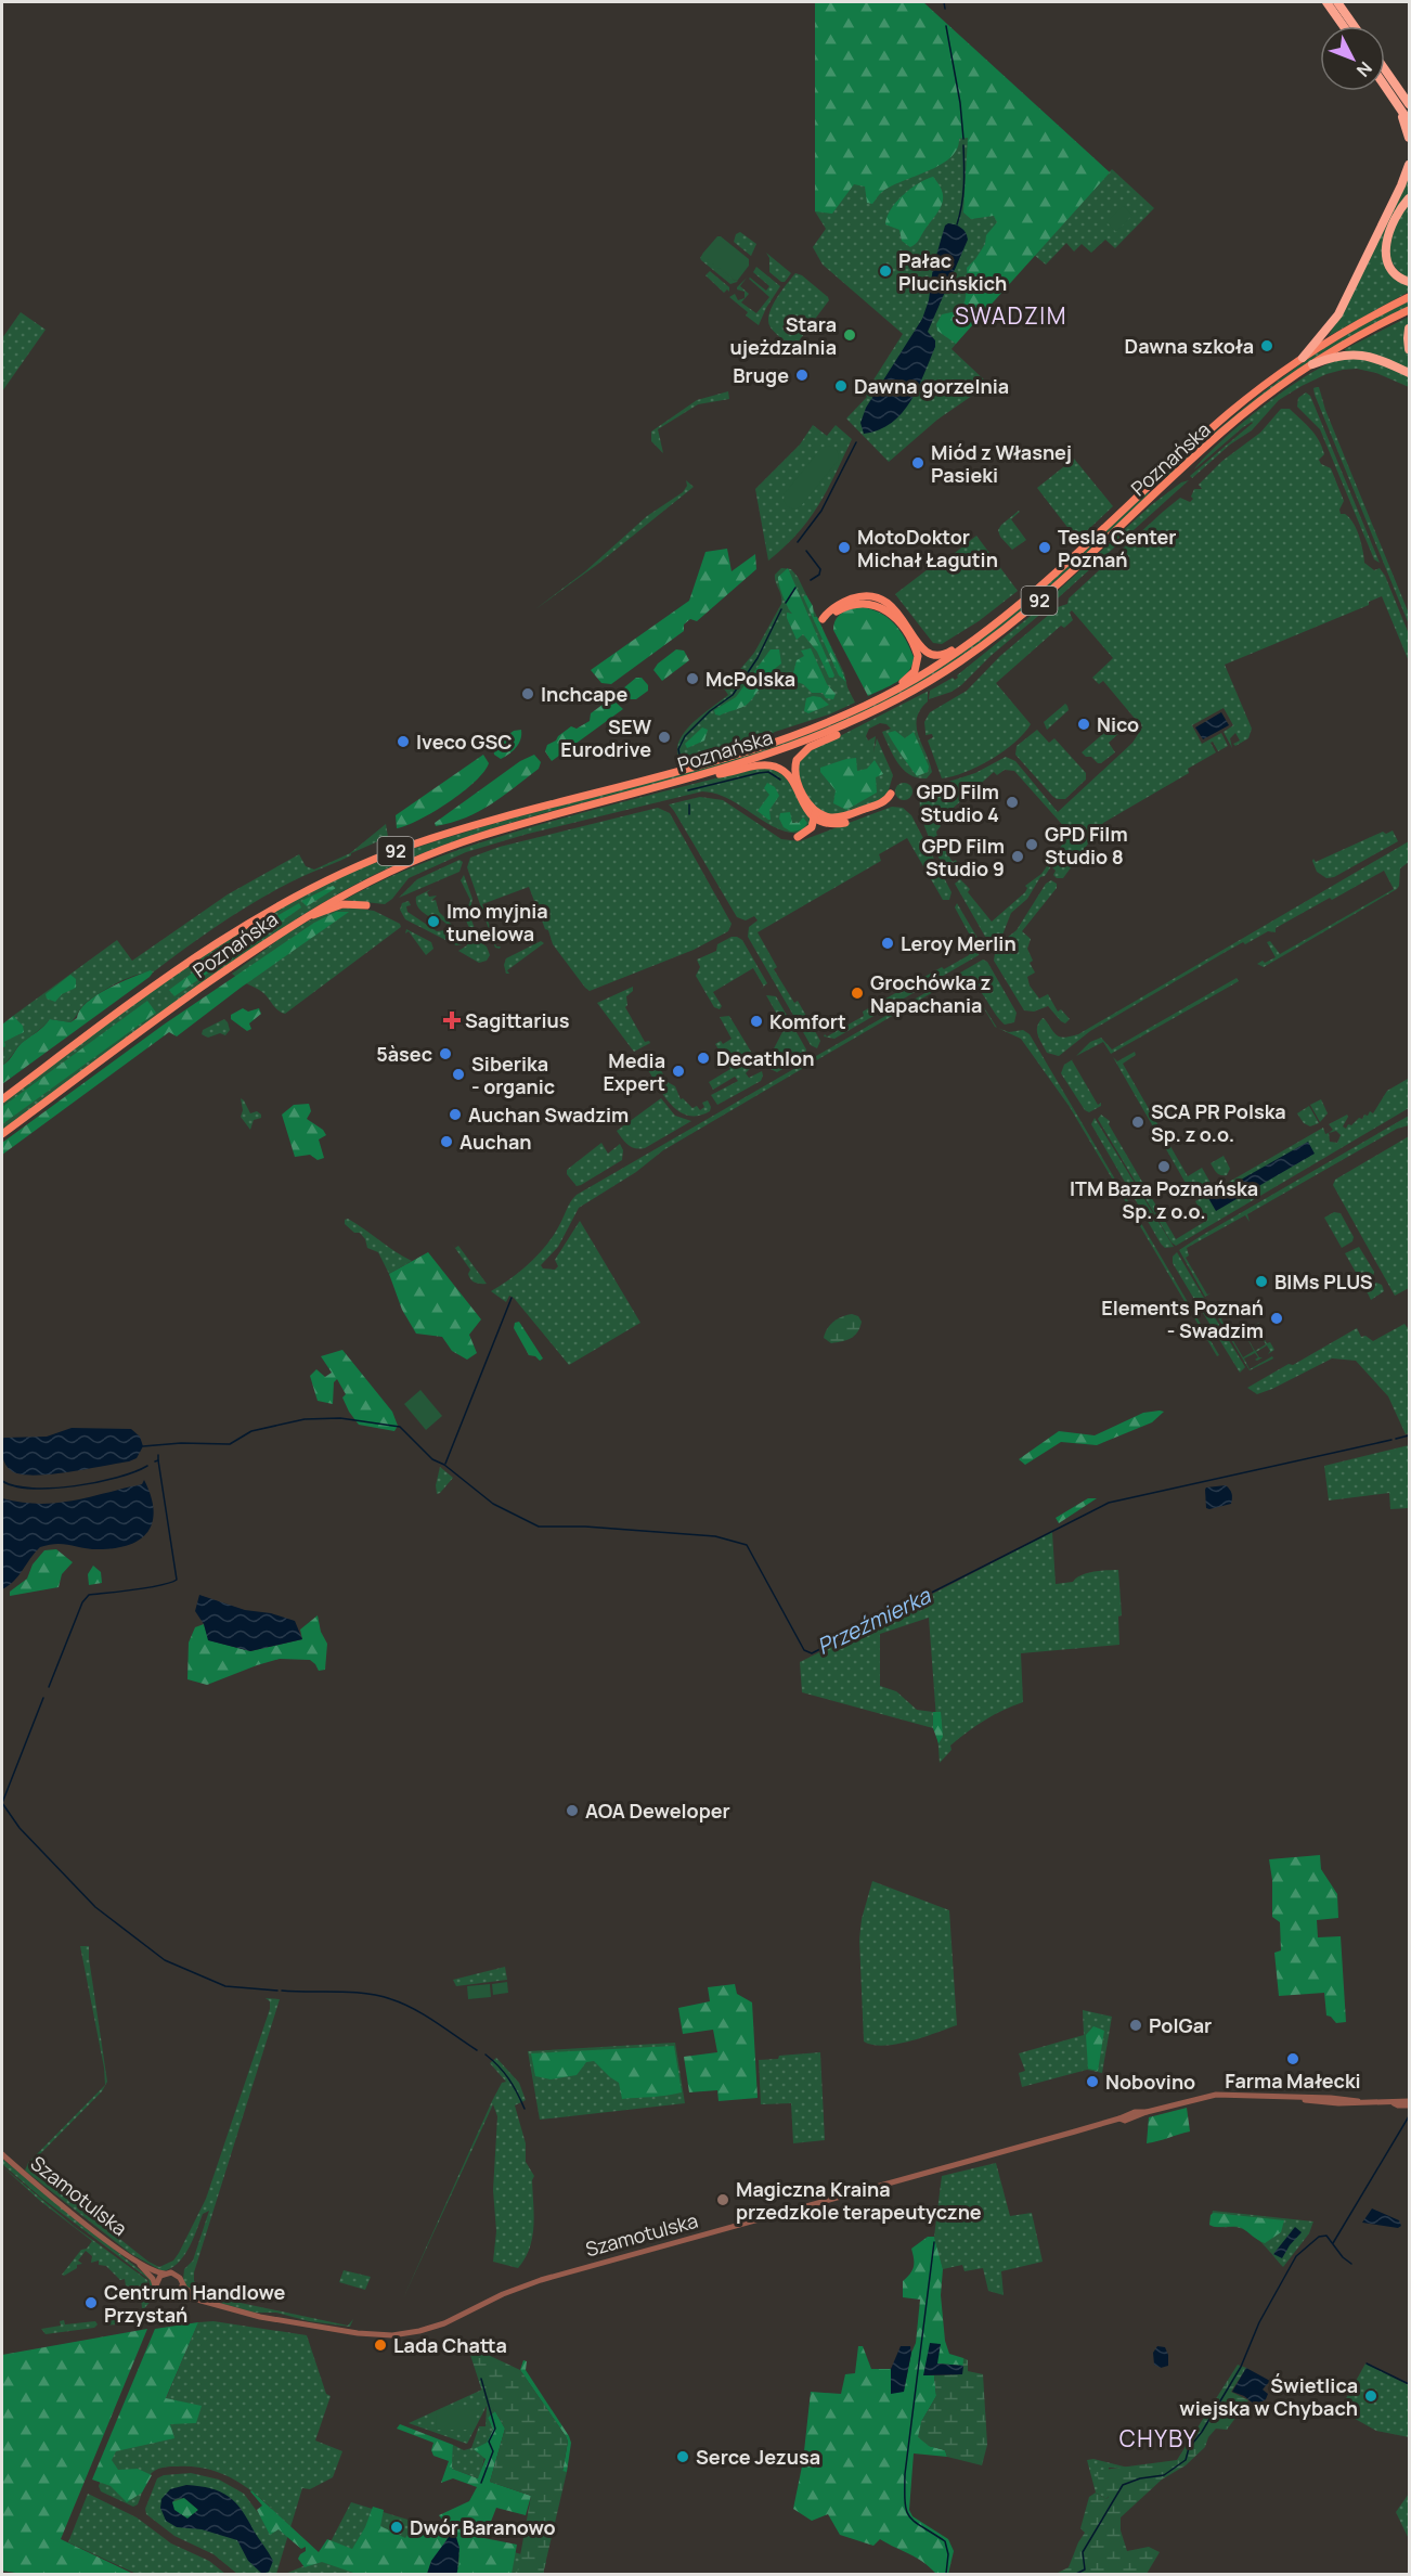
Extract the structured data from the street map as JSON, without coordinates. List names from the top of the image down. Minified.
{"streets":{"main road":["Poznańska","92"],"street":["Szamotulska"]},"districts":["SWADZIM","CHYBY"],"water":["Przeźmierka"],"places":{"other":["Pałac Plucińskich","Stara ujeżdzalnia","Dawna szkoła","Bruge","Dawna gorzelnia","Miód z Własnej Pasieki","MotoDoktor Michał Łagutin","Tesla Center Poznań","McPolska","Inchcape","Nico","SEW Eurodrive","Iveco GSC","GPD Film Studio 4","GPD Film Studio 8","GPD Film Studio 9","Imo myjnia tunelowa","Leroy Merlin","Grochówka z Napachania","Komfort","5àsec","Decathlon","Media Expert","Siberika - organic","Auchan Swadzim","SCA PR Polska Sp. z o.o.","Auchan","ITM Baza Poznańska Sp. z o.o.","BIMs PLUS","Elements Poznań - Swadzim","AOA Deweloper","PolGar","Farma Małecki","Nobovino","Magiczna Kraina przedzkole terapeutyczne","Centrum Handlowe Przystań","Lada Chatta","Świetlica wiejska w Chybach","Serce Jezusa","Dwór Baranowo"],"health":["Sagittarius"]},"north":"bottom right"}
